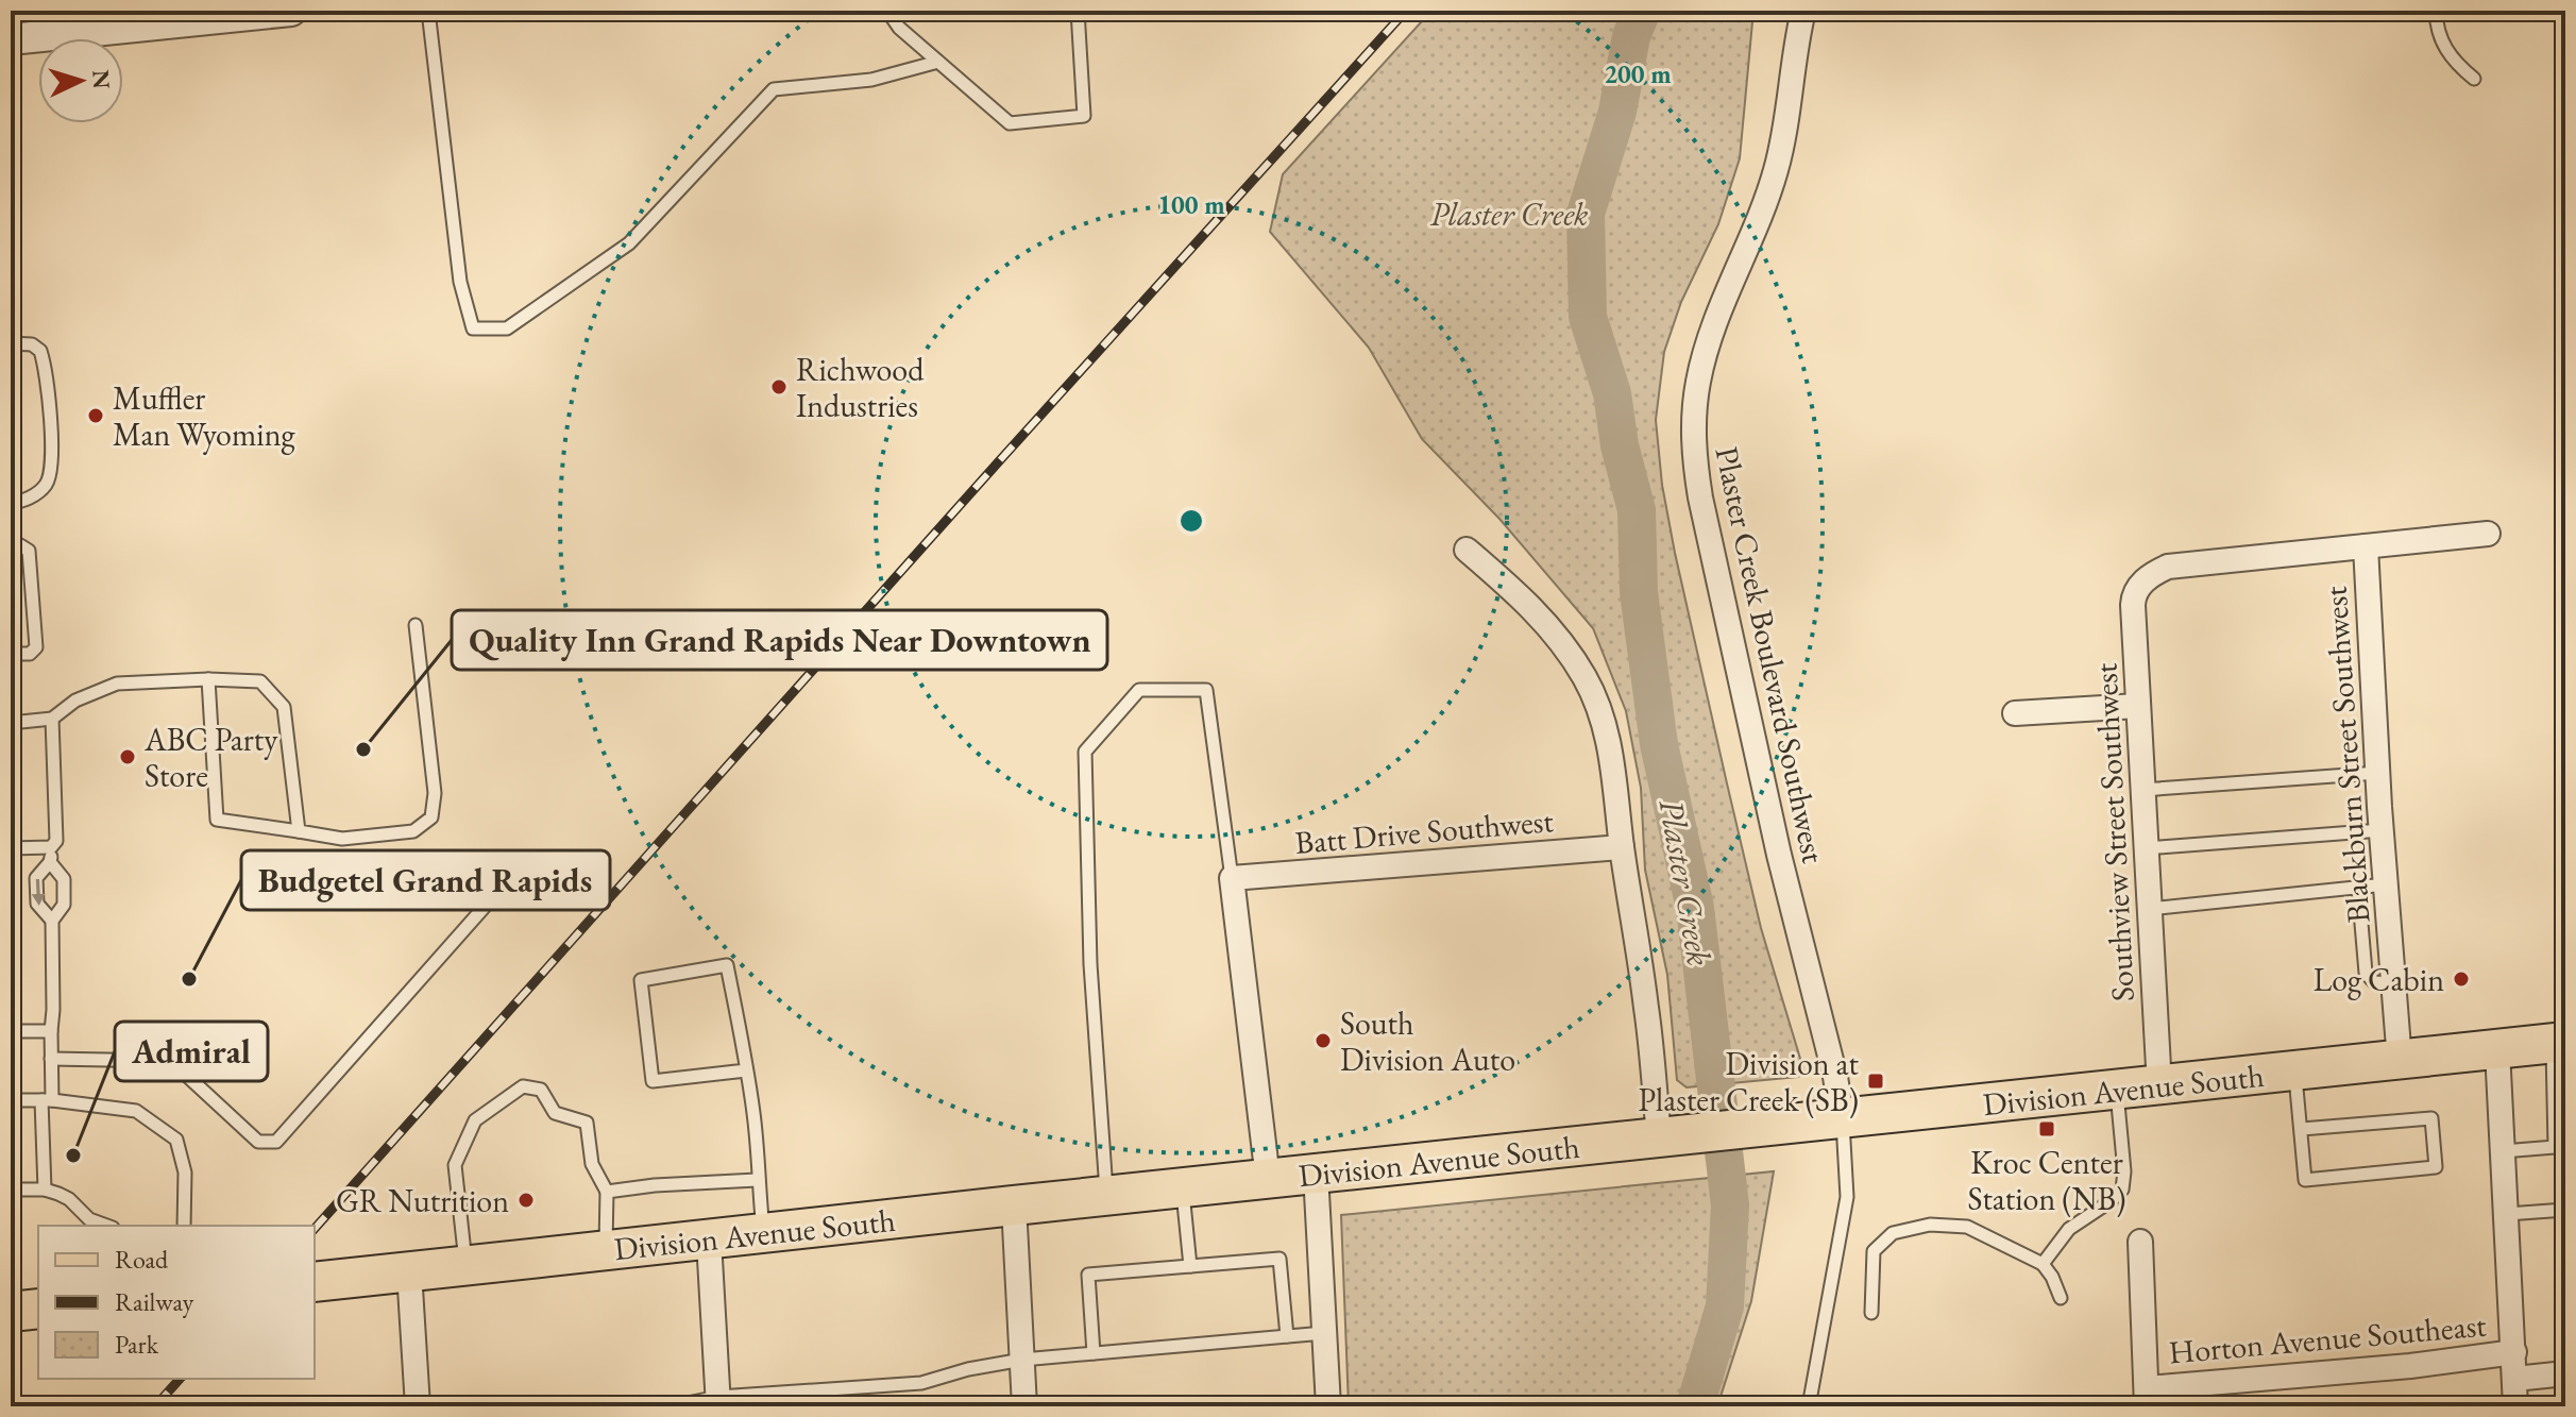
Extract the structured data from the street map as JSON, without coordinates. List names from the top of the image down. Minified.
{"streets":{"main road":["Division Avenue South"],"street":["Plaster Creek Boulevard Southwest","Blackburn Street Southwest","Batt Drive Southwest","Southview Street Southwest","Horton Avenue Southeast"]},"crossings":[["Plaster Creek Boulevard Southwest","Division Avenue South"],["Blackburn Street Southwest","Southview Street Southwest"],["Blackburn Street Southwest","Division Avenue South"],["Southview Street Southwest","Division Avenue South"]],"water":["Plaster Creek"],"parks":["Plaster Creek"],"places":{"other":["Richwood Industries","Muffler Man Wyoming","Quality Inn Grand Rapids Near Downtown","ABC Party Store","Budgetel Grand Rapids","Log Cabin","South Division Auto","Admiral","GR Nutrition"],"transit":["Division at Plaster Creek (SB)","Kroc Center Station (NB)"]},"legend":["Road","Railway","Park"],"north":"right","rings":["200 m","100 m"]}
